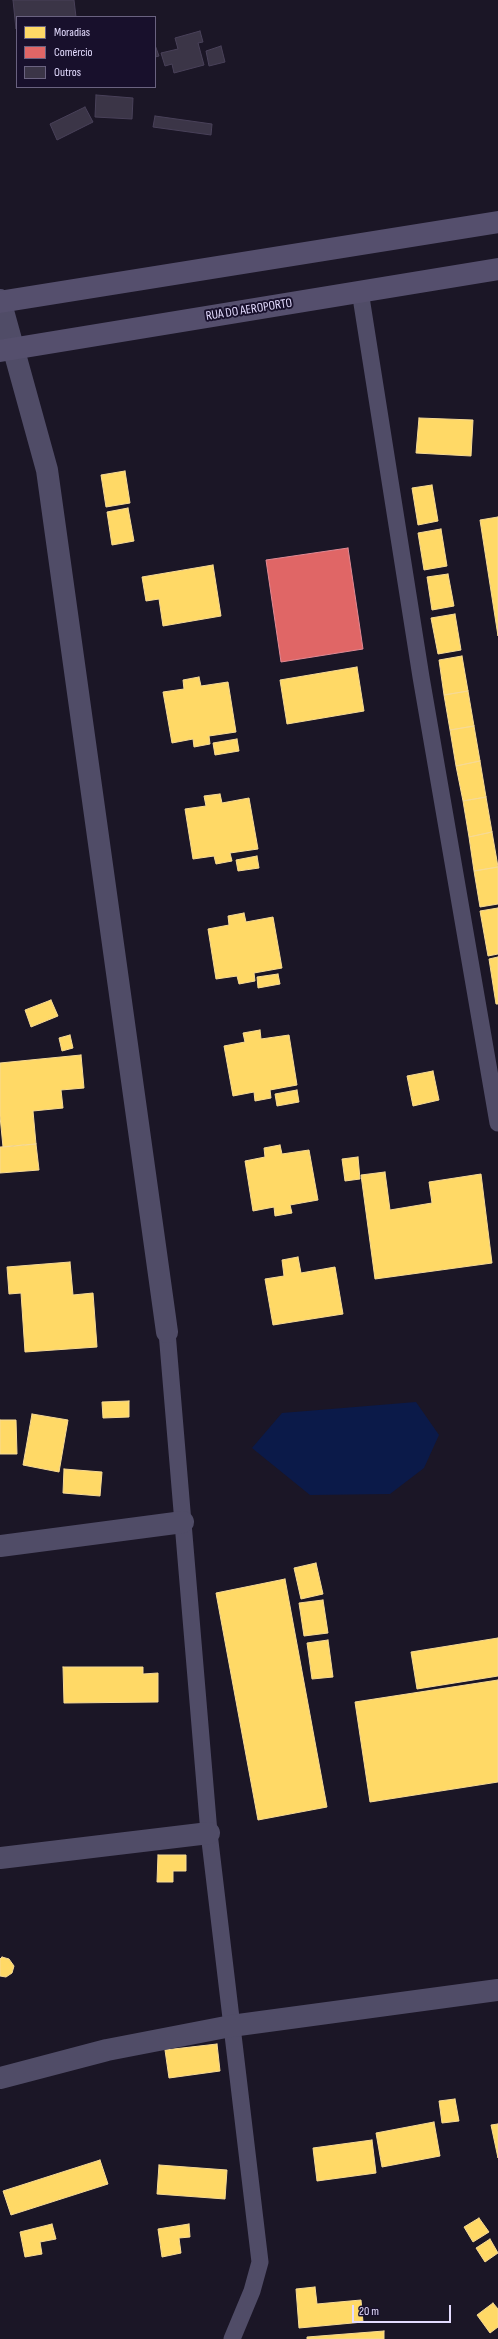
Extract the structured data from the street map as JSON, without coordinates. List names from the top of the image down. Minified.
{"streets":{"main road":["RUA DO AEROPORTO"]},"legend":["Moradias","Comércio","Outros"],"scale_bar":"20 m"}
